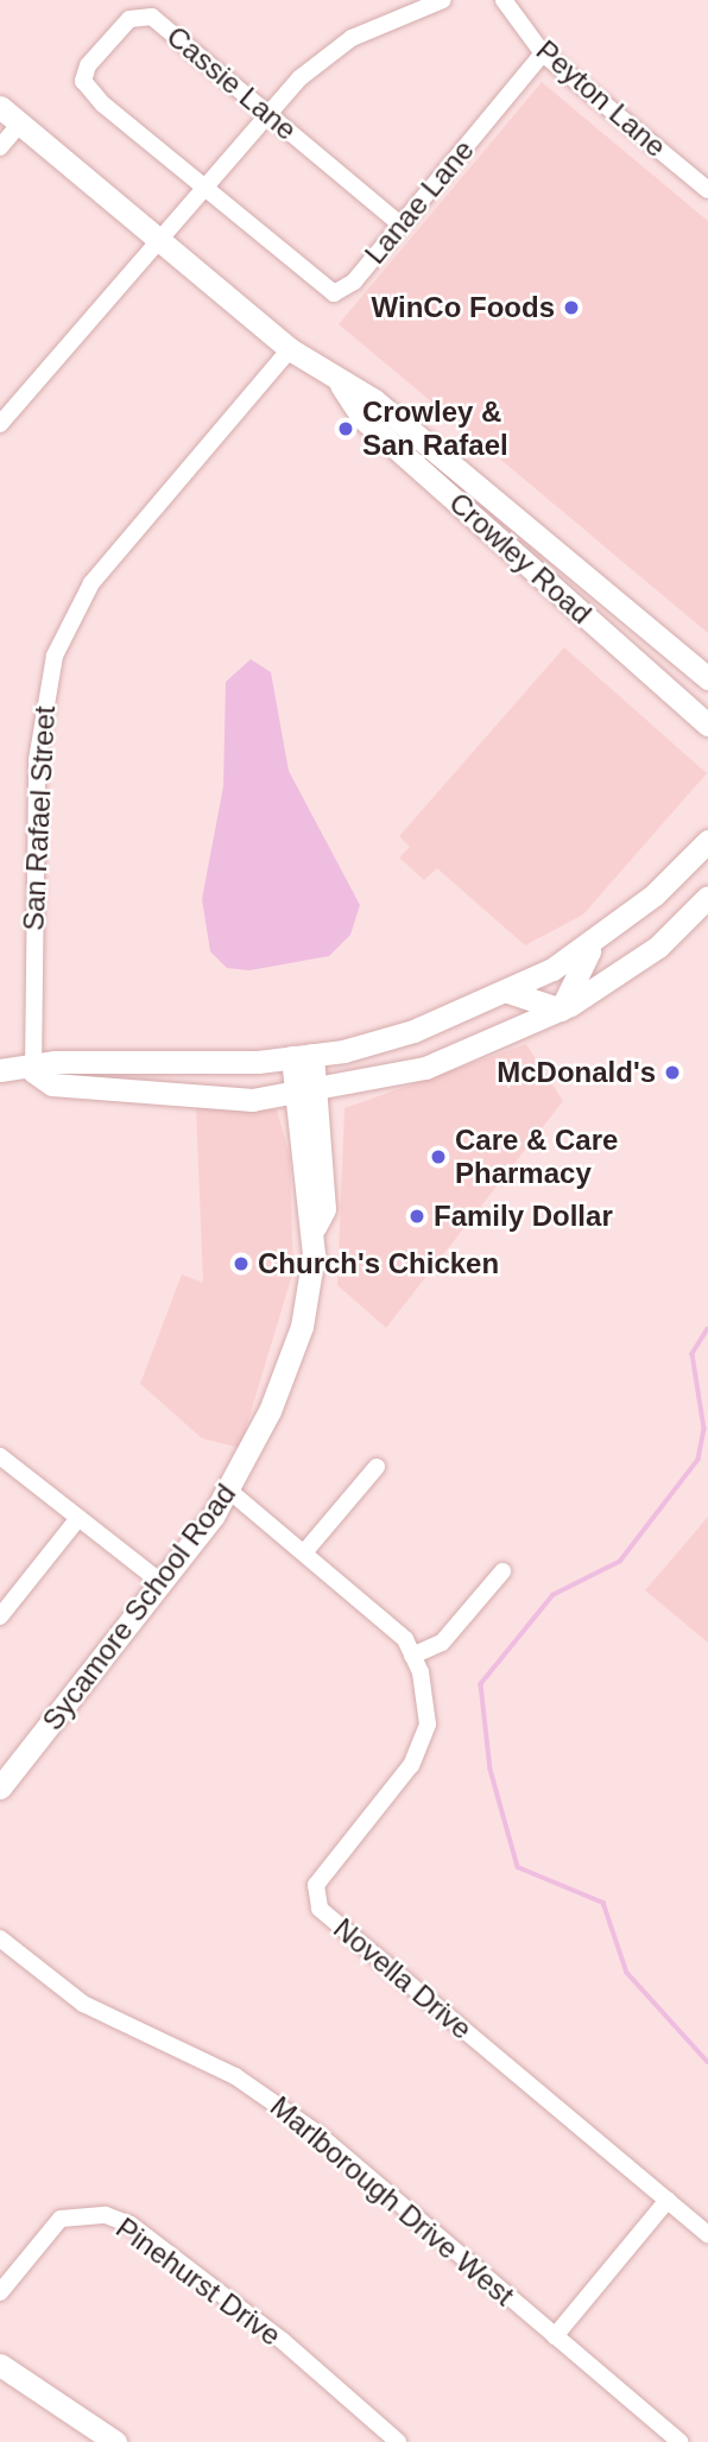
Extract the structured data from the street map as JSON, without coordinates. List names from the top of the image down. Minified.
{"streets":{"main road":["Crowley Road","Sycamore School Road"],"street":["Cassie Lane","Peyton Lane","Lanae Lane","San Rafael Street","Novella Drive","Marlborough Drive West","Pinehurst Drive"]},"crossings":[["Cassie Lane","Lanae Lane"],["Peyton Lane","Lanae Lane"],["Crowley Road","San Rafael Street"],["Sycamore School Road","Novella Drive"]],"places":["WinCo Foods","Crowley & San Rafael","McDonald's","Care & Care Pharmacy","Family Dollar","Church's Chicken"]}
